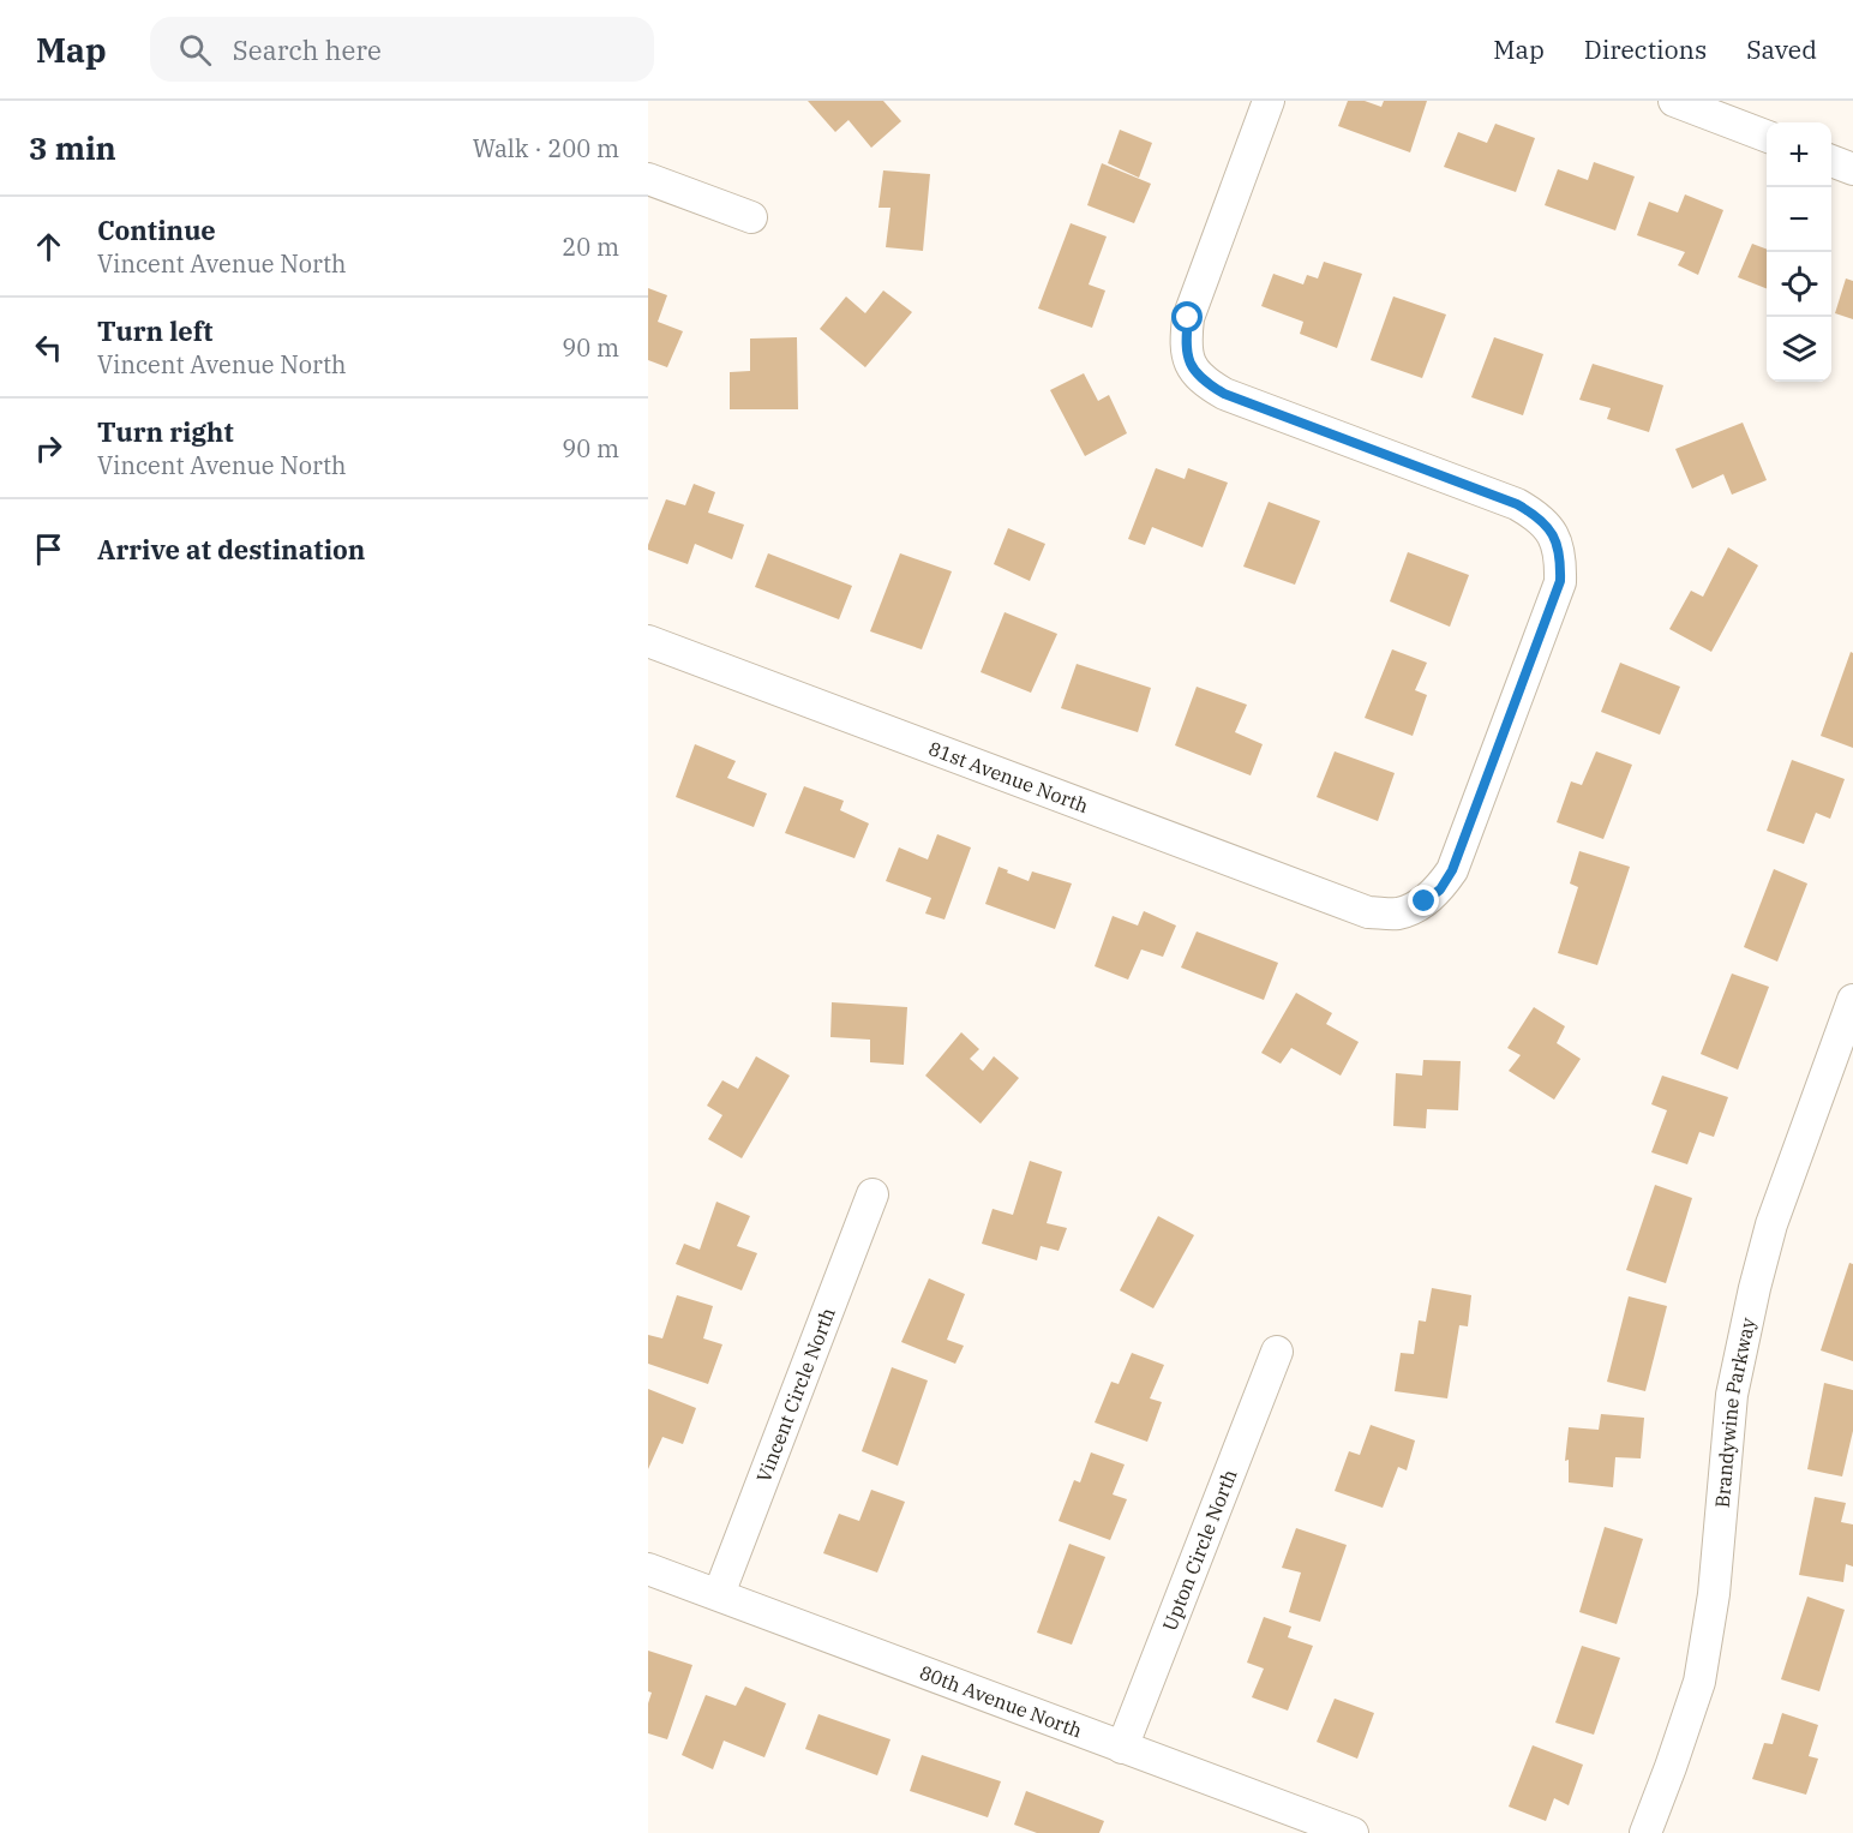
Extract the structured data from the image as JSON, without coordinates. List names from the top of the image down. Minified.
{"streets":{"street":["81st Avenue North","Vincent Circle North","Brandywine Parkway","Upton Circle North","80th Avenue North"]},"crossings":[["Vincent Circle North","80th Avenue North"],["Upton Circle North","80th Avenue North"]],"page":{"header":"Map","search":"Search here","nav":["Map","Directions","Saved"],"heading":["3 min","Walk · 200 m"],"map_buttons":["+","−"],"list":[["Continue","Vincent Avenue North","20 m"],["Turn left","Vincent Avenue North","90 m"],["Turn right","Vincent Avenue North","90 m"],"Arrive at destination"]}}
